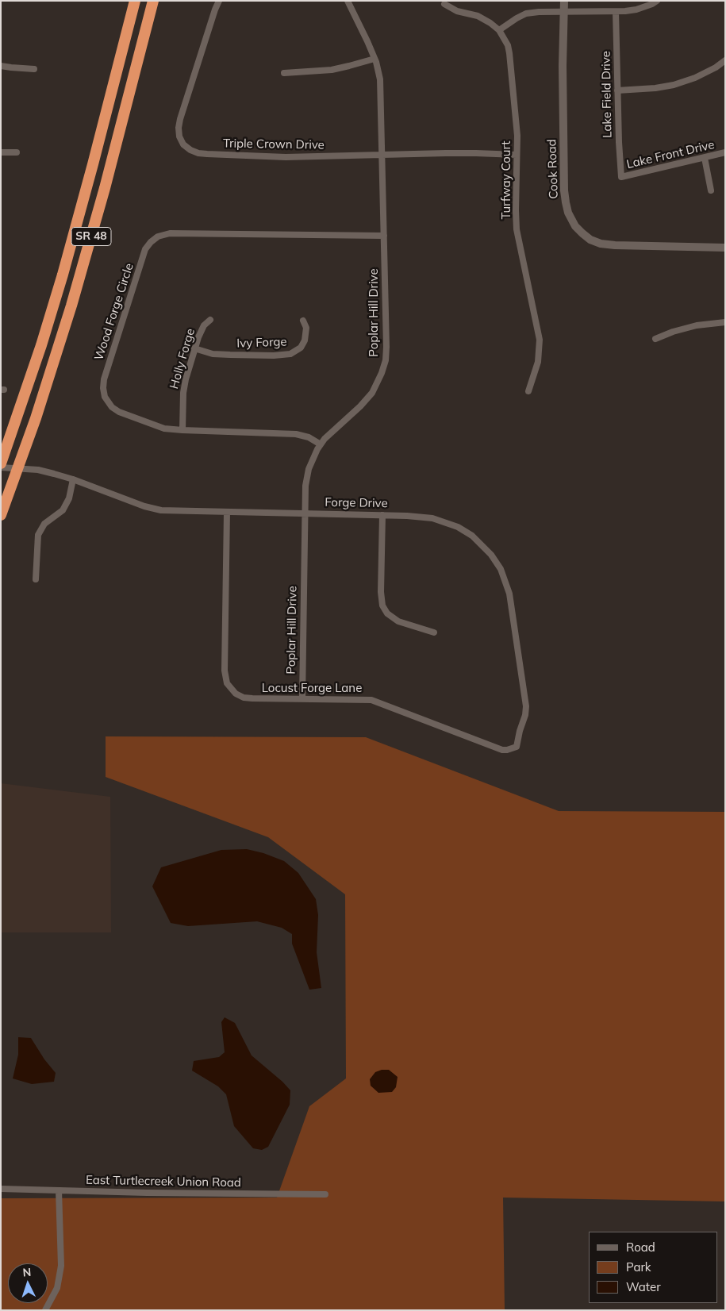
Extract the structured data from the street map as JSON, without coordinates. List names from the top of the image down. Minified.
{"streets":{"highway":["SR 48"],"street":["Lake Field Drive","Triple Crown Drive","Lake Front Drive","Cook Road","Turfway Court","Wood Forge Circle","Poplar Hill Drive","Ivy Forge","Holly Forge","Forge Drive","Locust Forge Lane","East Turtlecreek Union Road"]},"crossings":[["Lake Field Drive","Lake Front Drive"],["Triple Crown Drive","Turfway Court"],["Triple Crown Drive","Poplar Hill Drive"],["SR 48","Forge Drive"],["Wood Forge Circle","Poplar Hill Drive"],["Wood Forge Circle","Holly Forge"],["Poplar Hill Drive","Forge Drive"],["Poplar Hill Drive","Locust Forge Lane"],["Ivy Forge","Holly Forge"],["Forge Drive","Locust Forge Lane"]],"legend":["Road","Park","Water"],"north":"top"}
